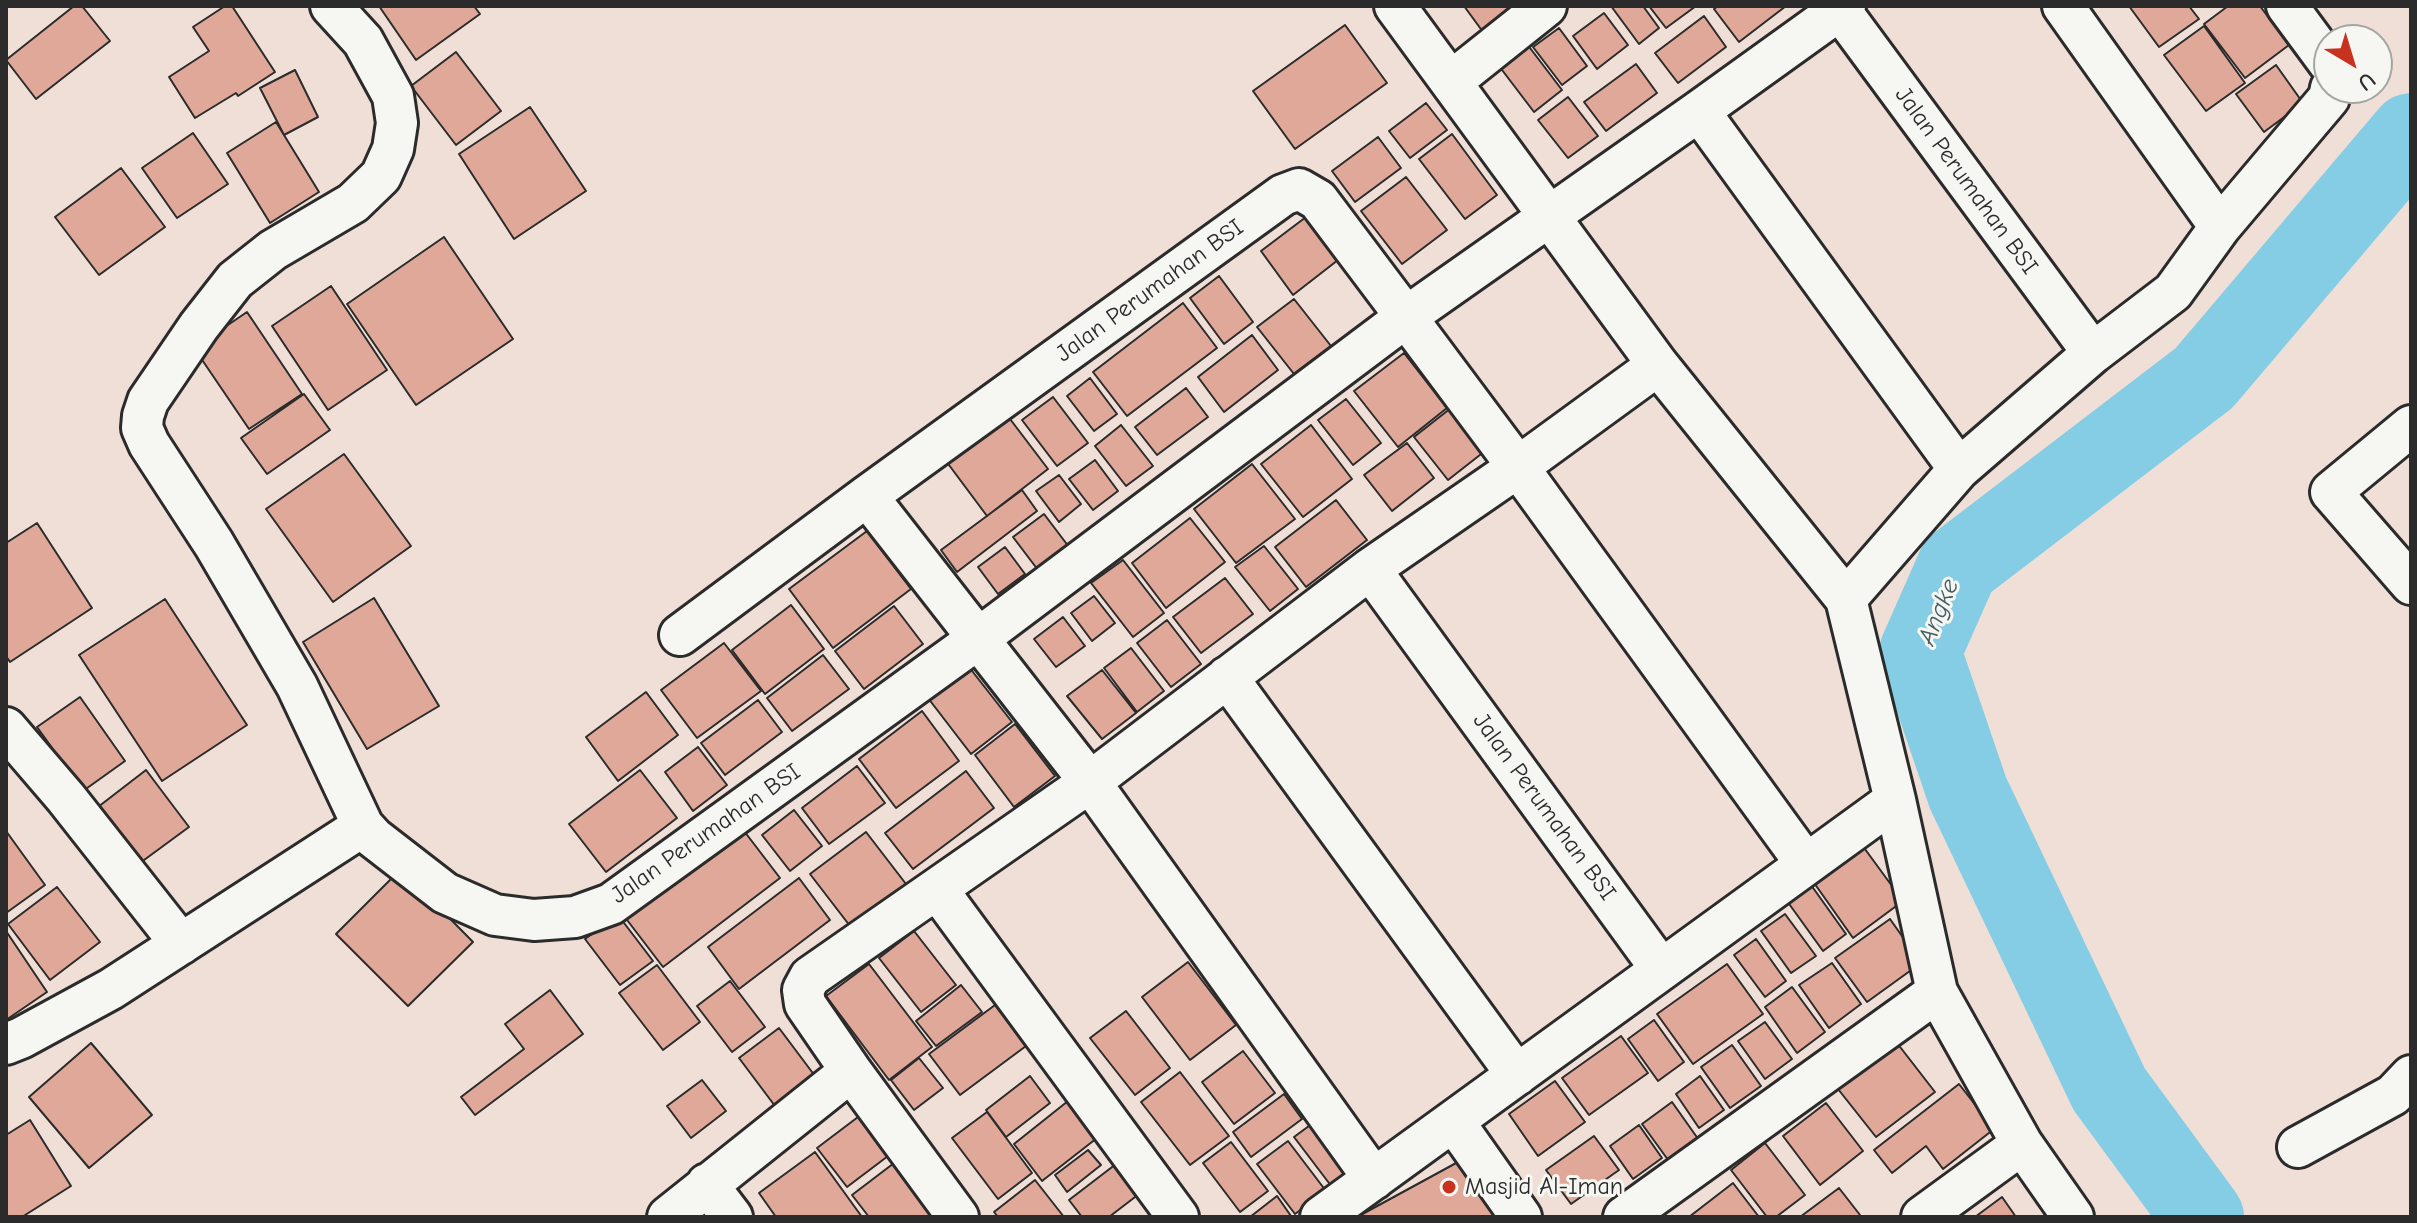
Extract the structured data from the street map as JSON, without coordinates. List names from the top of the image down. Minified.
{"streets":{"street":["Jalan Perumahan BSI"]},"water":["Angke"],"places":["Masjid Al-Iman"],"north":"bottom right"}
